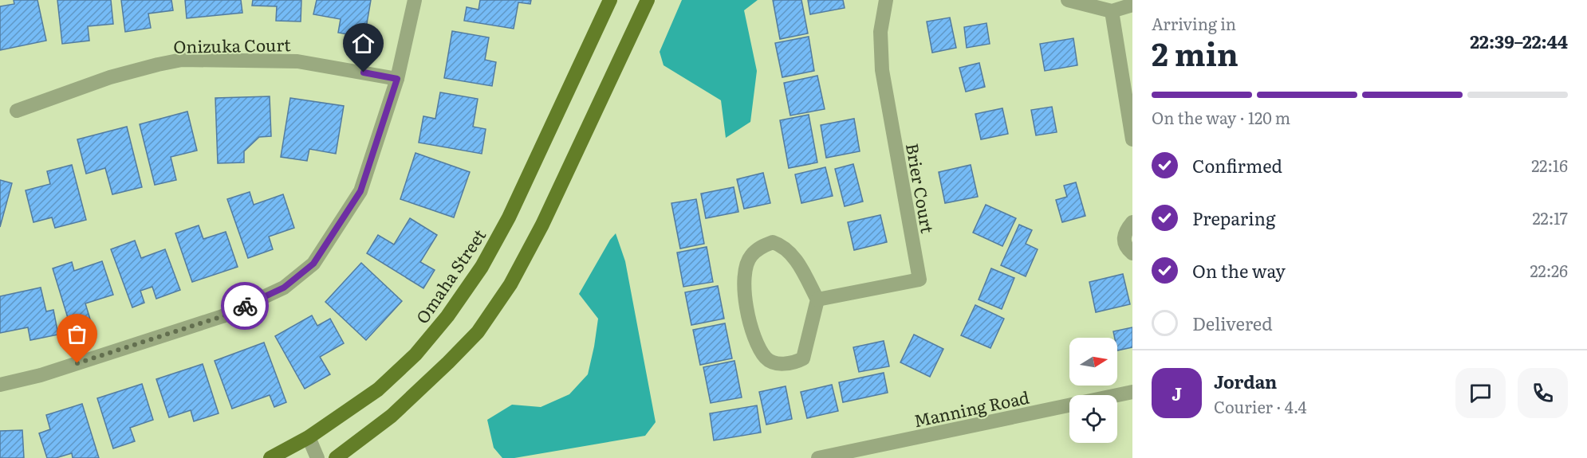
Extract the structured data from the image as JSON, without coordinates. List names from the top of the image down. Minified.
{"streets":{"main road":["Omaha Street"],"street":["Onizuka Court","Brier Court","Manning Road"]},"north":"right","page":{"heading":["2 min","Arriving in","22:39–22:44"],"panel":["Jordan","Courier · 4.4"],"bar":"On the way · 120 m","list":[["Confirmed","22:16"],["Preparing","22:17"],["On the way","22:26"],"Delivered"],"round":"J"}}
